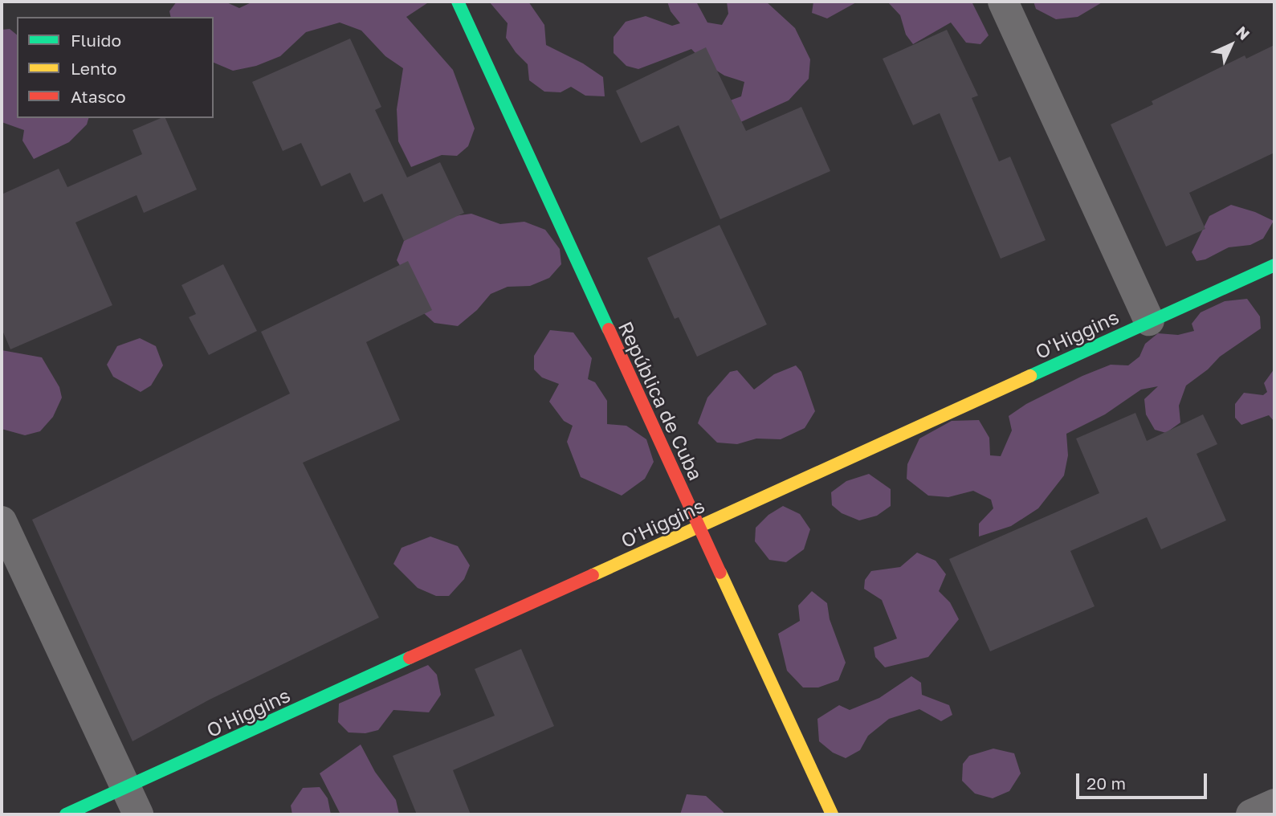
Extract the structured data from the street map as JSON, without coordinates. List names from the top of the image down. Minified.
{"streets":{"street":["O'Higgins","República de Cuba"]},"crossings":[["O'Higgins","República de Cuba"]],"legend":["Fluido","Lento","Atasco"],"scale_bar":"20 m","north":"top right"}
